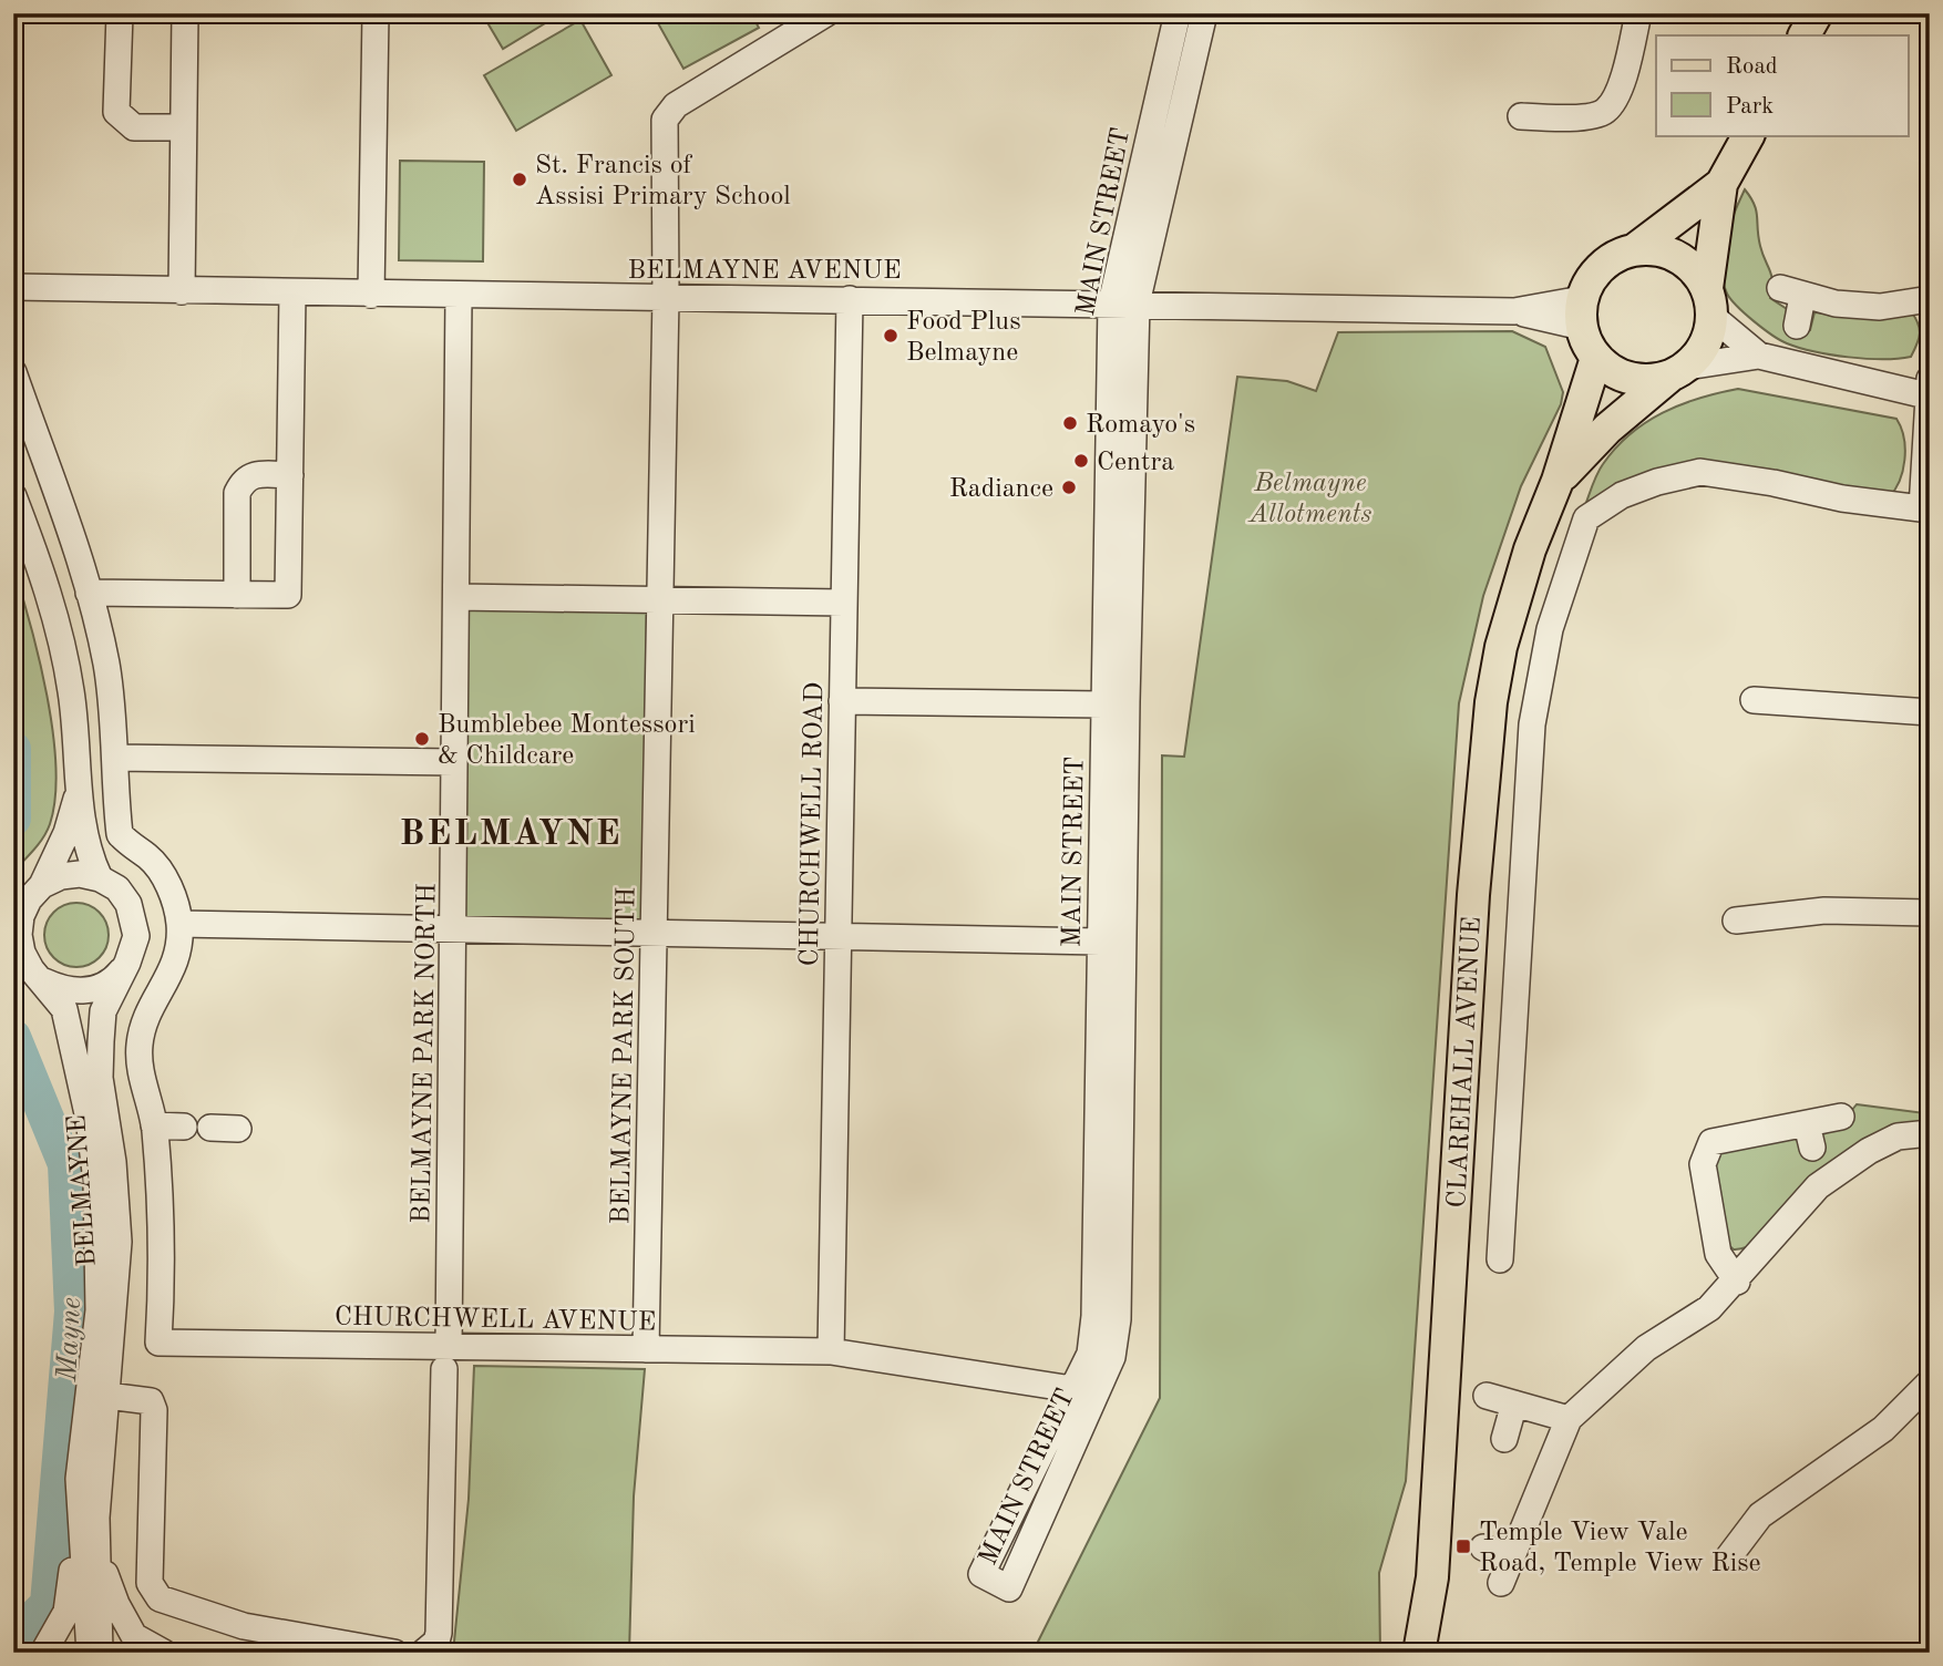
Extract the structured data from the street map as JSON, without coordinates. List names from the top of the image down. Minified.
{"streets":{"main road":["CLAREHALL AVENUE"],"street":["MAIN STREET","BELMAYNE AVENUE","CHURCHWELL ROAD","BELMAYNE PARK NORTH","BELMAYNE PARK SOUTH","BELMAYNE","CHURCHWELL AVENUE"]},"crossings":[["MAIN STREET","BELMAYNE AVENUE"],["MAIN STREET","CHURCHWELL AVENUE"],["BELMAYNE AVENUE","CHURCHWELL ROAD"],["BELMAYNE AVENUE","BELMAYNE PARK NORTH"],["BELMAYNE AVENUE","BELMAYNE PARK SOUTH"],["BELMAYNE AVENUE","CLAREHALL AVENUE"],["CHURCHWELL ROAD","CHURCHWELL AVENUE"],["BELMAYNE PARK NORTH","CHURCHWELL AVENUE"],["BELMAYNE PARK SOUTH","CHURCHWELL AVENUE"]],"districts":["BELMAYNE"],"water":["Mayne"],"parks":["Belmayne Allotments"],"places":{"other":["St. Francis of Assisi Primary School","Food Plus Belmayne","Romayo's","Centra","Radiance","Bumblebee Montessori & Childcare"],"transit":["Temple View Vale Road, Temple View Rise"]},"legend":["Road","Park"]}
